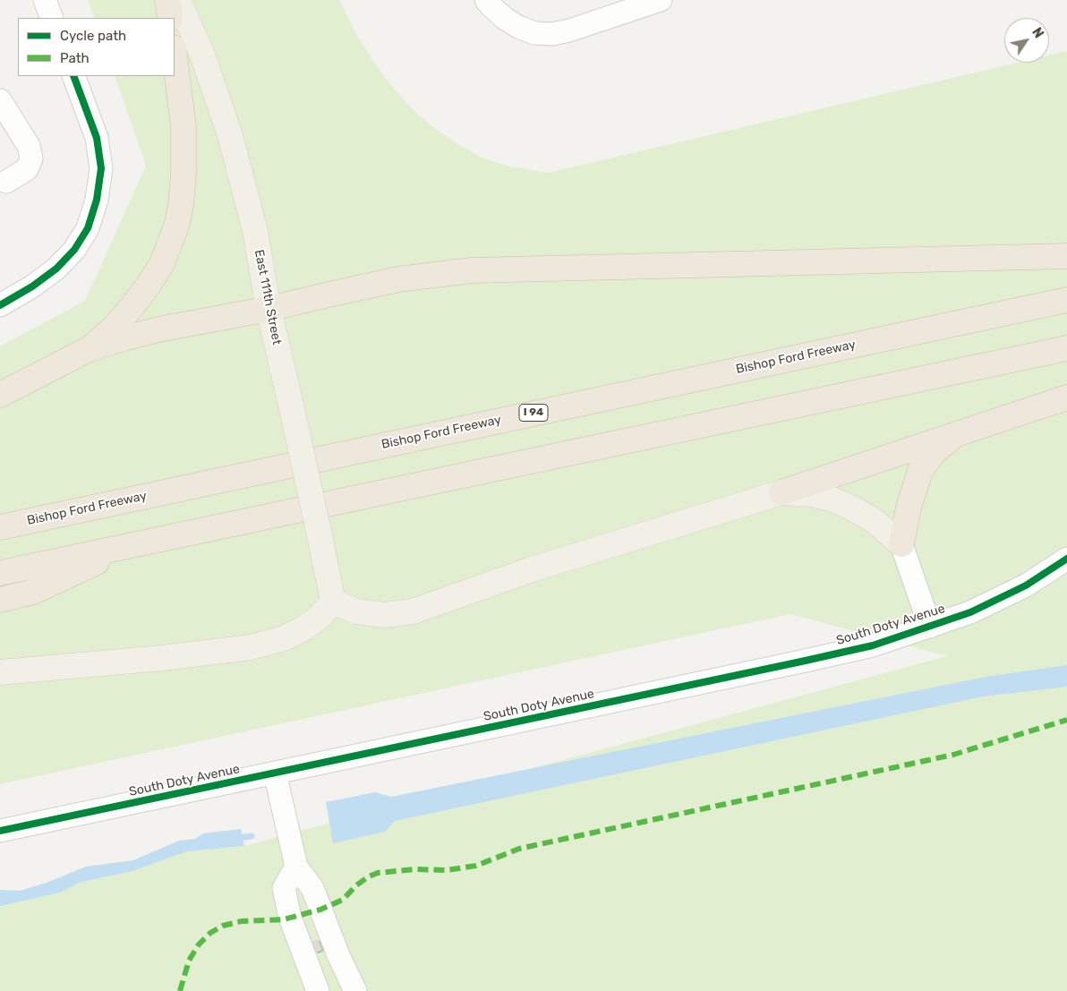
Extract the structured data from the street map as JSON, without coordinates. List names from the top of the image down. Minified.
{"streets":{"highway":["Bishop Ford Freeway","I 94"],"main road":["East 111th Street"],"street":["South Doty Avenue"]},"legend":["Cycle path","Path"],"north":"top right"}
